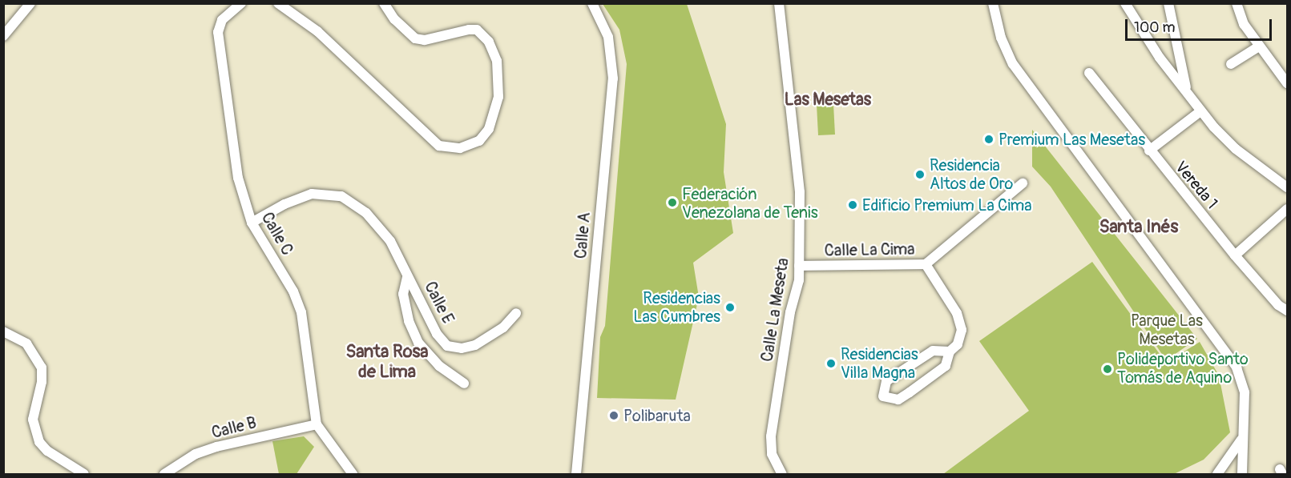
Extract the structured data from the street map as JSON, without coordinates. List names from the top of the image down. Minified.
{"streets":{"street":["Vereda 1","Calle C","Calle A","Calle La Cima","Calle E","Calle La Meseta","Calle B"]},"crossings":[["Calle C","Calle E"],["Calle C","Calle B"],["Calle La Cima","Calle La Meseta"]],"districts":["Las Mesetas","Santa Inés","Santa Rosa de Lima"],"parks":["Parque Las Mesetas"],"places":["Premium Las Mesetas","Residencia Altos de Oro","Federación Venezolana de Tenis","Edificio Premium La Cima","Residencias Las Cumbres","Residencias Villa Magna","Polideportivo Santo Tomás de Aquino","Polibaruta"],"scale_bar":"100 m"}
